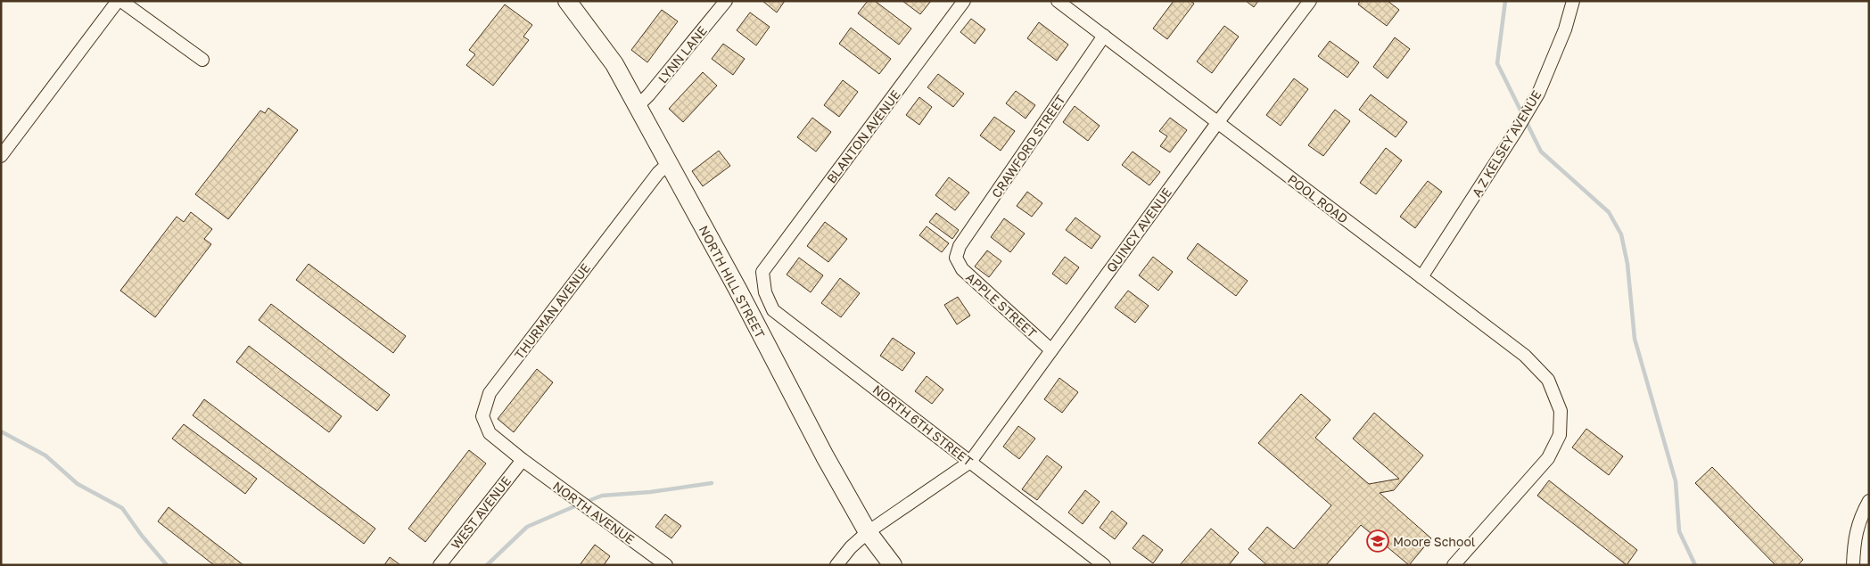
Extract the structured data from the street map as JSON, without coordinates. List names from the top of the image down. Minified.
{"streets":{"street":["LYNN LANE","BLANTON AVENUE","A Z KELSEY AVENUE","CRAWFORD STREET","POOL ROAD","QUINCY AVENUE","NORTH HILL STREET","APPLE STREET","THURMAN AVENUE","NORTH 6TH STREET","WEST AVENUE","NORTH AVENUE"]},"crossings":[["LYNN LANE","NORTH HILL STREET"],["BLANTON AVENUE","NORTH 6TH STREET"],["A Z KELSEY AVENUE","POOL ROAD"],["CRAWFORD STREET","POOL ROAD"],["CRAWFORD STREET","APPLE STREET"],["POOL ROAD","QUINCY AVENUE"],["QUINCY AVENUE","NORTH HILL STREET"],["QUINCY AVENUE","APPLE STREET"],["QUINCY AVENUE","NORTH 6TH STREET"],["NORTH HILL STREET","THURMAN AVENUE"],["THURMAN AVENUE","WEST AVENUE"],["THURMAN AVENUE","NORTH AVENUE"],["WEST AVENUE","NORTH AVENUE"]],"places":{"school or university":["Moore School"]}}
